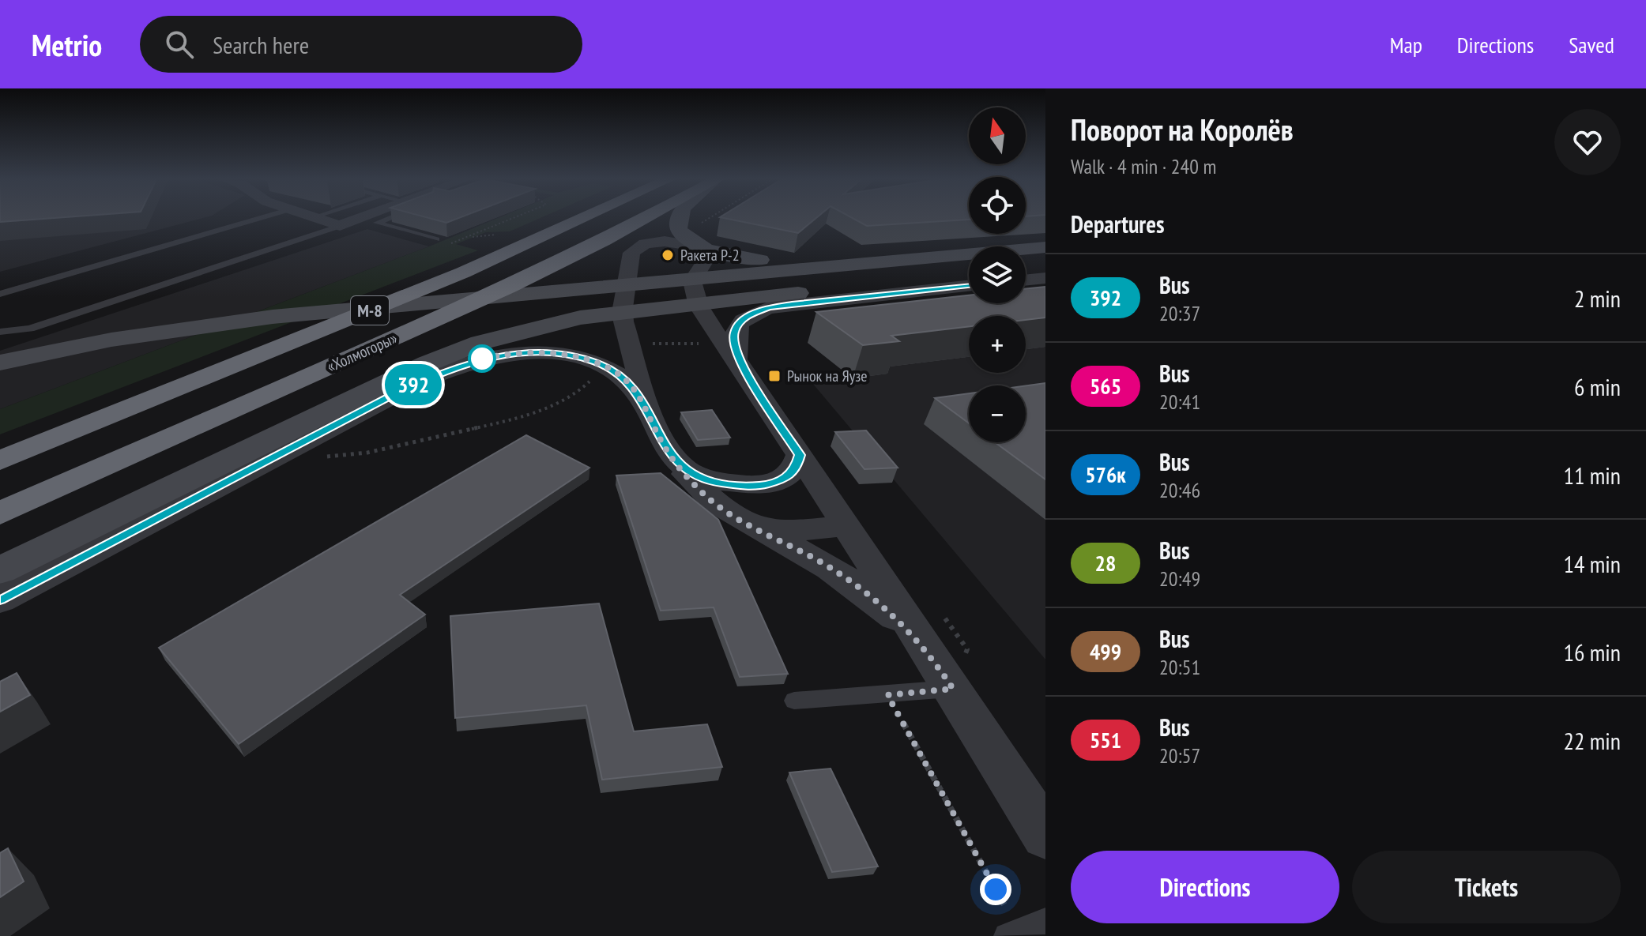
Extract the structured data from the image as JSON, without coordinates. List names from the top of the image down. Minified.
{"streets":{"highway":["М-8","«Холмогоры»"]},"places":{"other":["Ракета Р-2"],"transit":["Рынок на Яузе"]},"lines":["bus line 392"],"north":"top","page":{"header":"Metrio","search":"Search here","nav":["Map","Directions","Saved"],"on_map":"392","heading":[["Поворот на Королёв","Walk · 4 min · 240 m"],"Departures"],"map_buttons":["+","−"],"list":[{"mark":"392","name":"Bus","note":"20:37","value":"2 min"},{"mark":"565","name":"Bus","note":"20:41","value":"6 min"},{"mark":"576к","name":"Bus","note":"20:46","value":"11 min"},{"mark":"28","name":"Bus","note":"20:49","value":"14 min"},{"mark":"499","name":"Bus","note":"20:51","value":"16 min"},{"mark":"551","name":"Bus","note":"20:57","value":"22 min"}],"buttons":["Directions","Tickets"]}}
